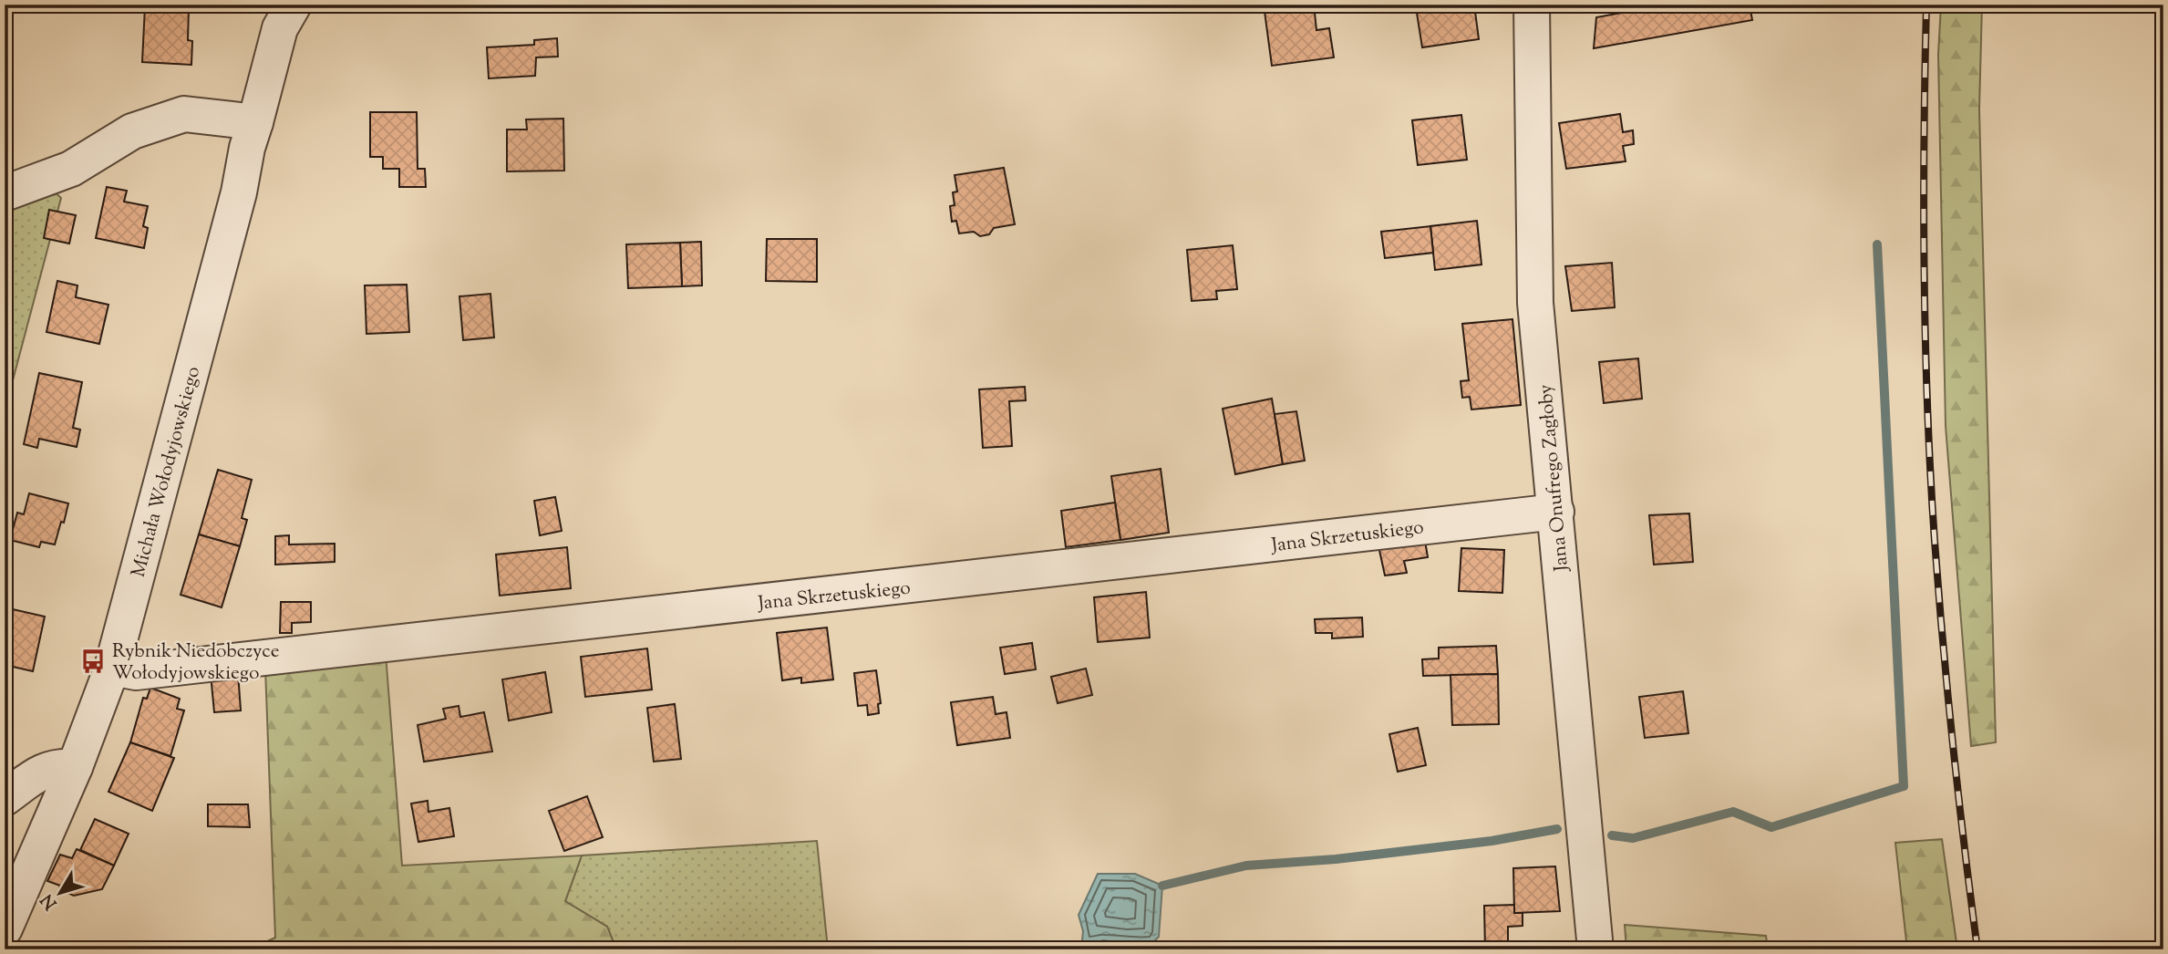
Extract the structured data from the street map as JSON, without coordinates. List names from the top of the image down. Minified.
{"streets":{"street":["Michała Wołodyjowskiego","Jana Onufrego Zagłoby","Jana Skrzetuskiego"]},"crossings":[["Michała Wołodyjowskiego","Jana Skrzetuskiego"],["Jana Onufrego Zagłoby","Jana Skrzetuskiego"]],"places":{"bus stop":["Rybnik Niedobczyce Wołodyjowskiego"]},"north":"bottom left"}
